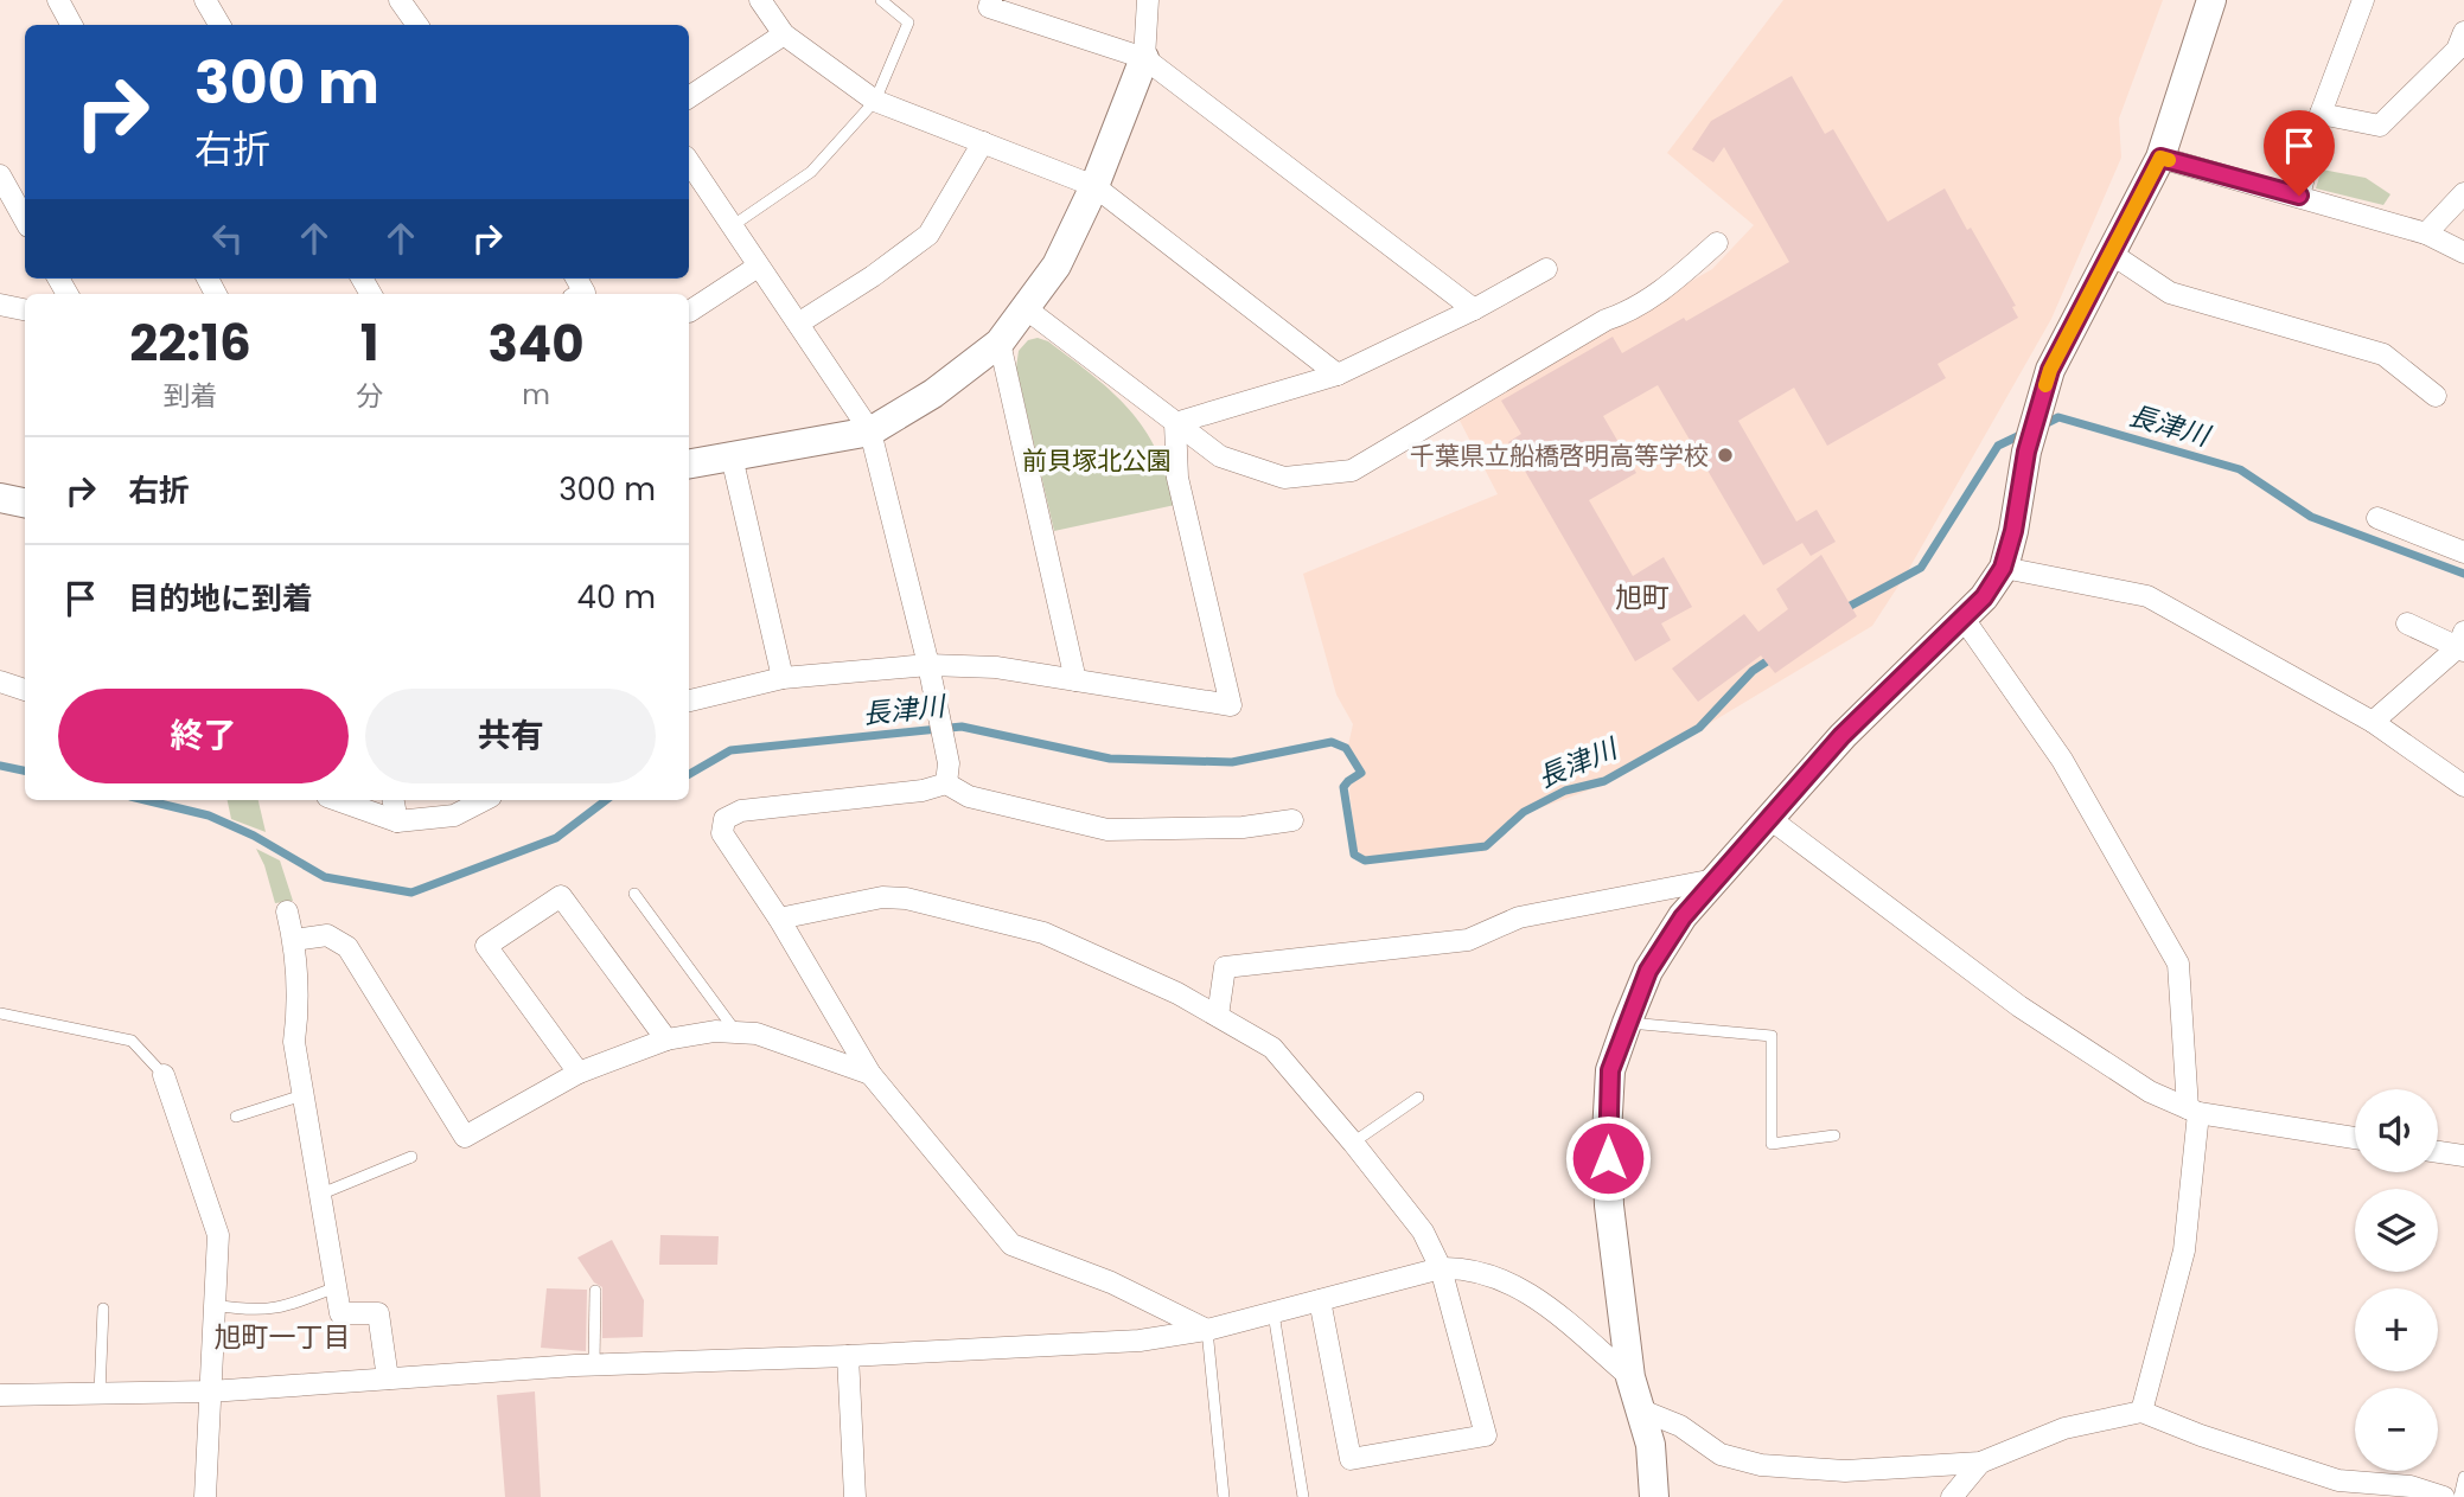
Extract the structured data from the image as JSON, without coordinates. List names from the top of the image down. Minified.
{"districts":["旭町","旭町一丁目"],"water":["長津川"],"parks":["前貝塚北公園"],"places":["千葉県立船橋啓明高等学校"],"page":{"turn":["300 m","右折"],"eta":["22:16","到着","1","分","340","m"],"list":[{"name":"右折","value":"300 m"},{"name":"目的地に到着","value":"40 m"}],"buttons":["終了","共有"],"map_buttons":["+","−"]}}
